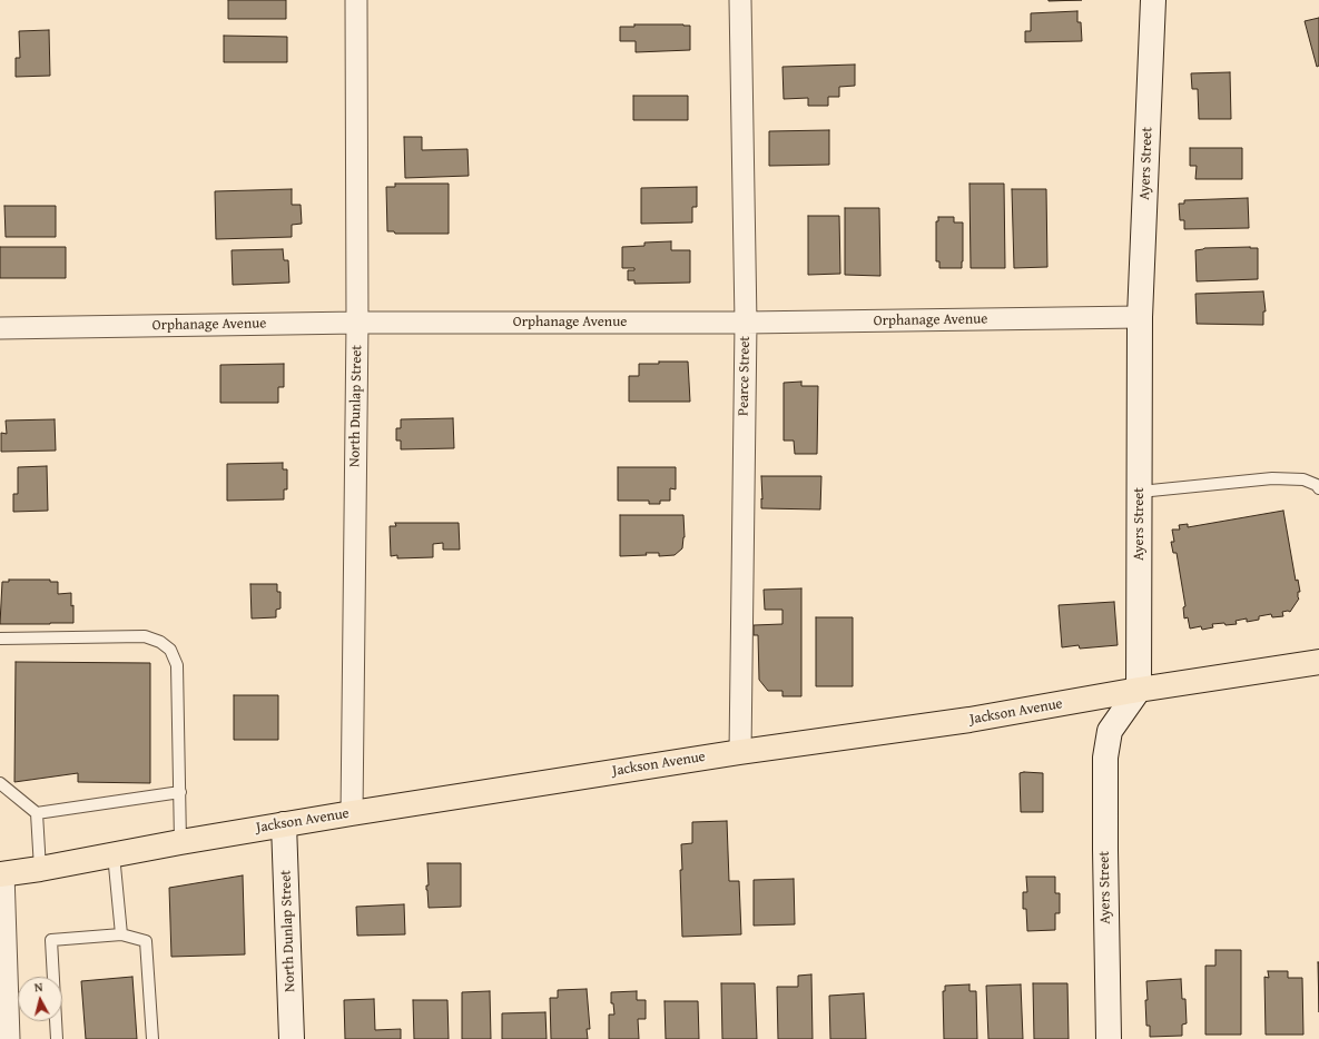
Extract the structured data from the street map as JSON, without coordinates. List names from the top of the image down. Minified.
{"streets":{"main road":["Jackson Avenue"],"street":["Ayers Street","Orphanage Avenue","Pearce Street","North Dunlap Street"]},"crossings":[["Ayers Street","Orphanage Avenue"],["Ayers Street","Jackson Avenue"],["Orphanage Avenue","Pearce Street"],["Orphanage Avenue","North Dunlap Street"],["Pearce Street","Jackson Avenue"],["North Dunlap Street","Jackson Avenue"]],"north":"top"}
